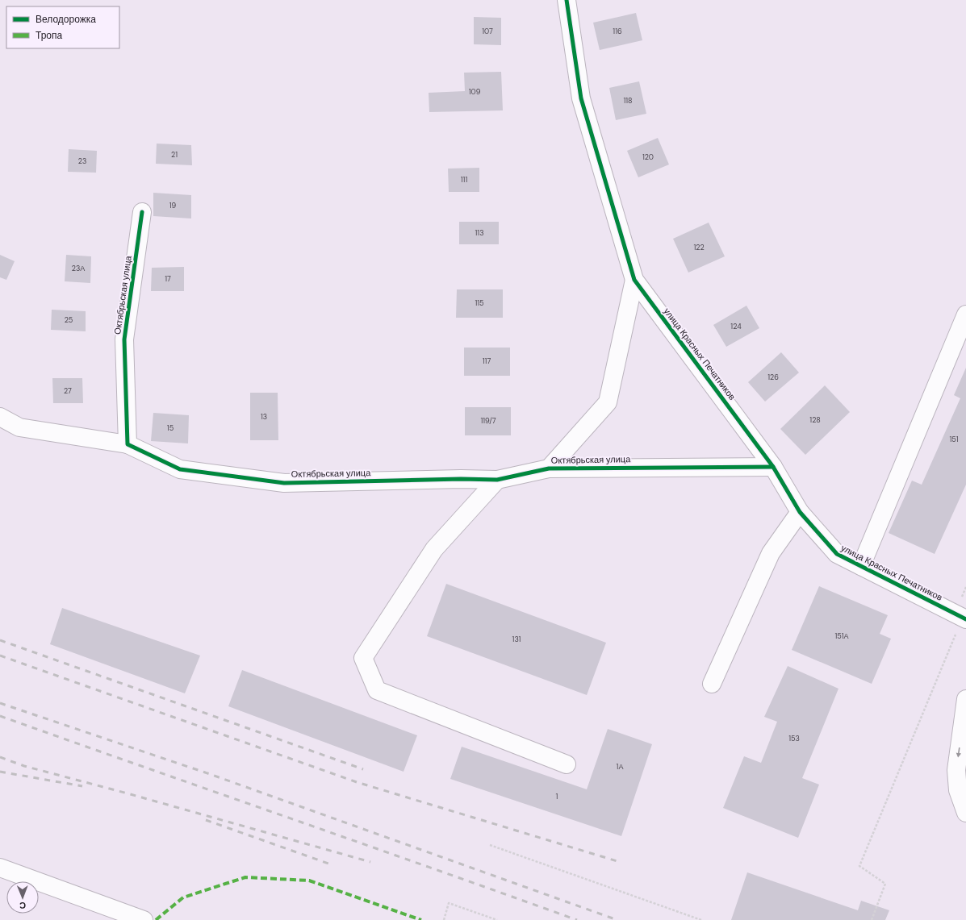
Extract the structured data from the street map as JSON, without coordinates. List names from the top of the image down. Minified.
{"streets":{"street":["Октябрьская улица","улица Красных Печатников"]},"crossings":[["Октябрьская улица","улица Красных Печатников"]],"house_numbers":["107","116","109","118","21","120","23","111","19","113","122","23А","17","115","25","124","117","126","27","13","128","119/7","15","151","151А","131","153","1А","1"],"legend":["Велодорожка","Тропа"],"north":"bottom"}
